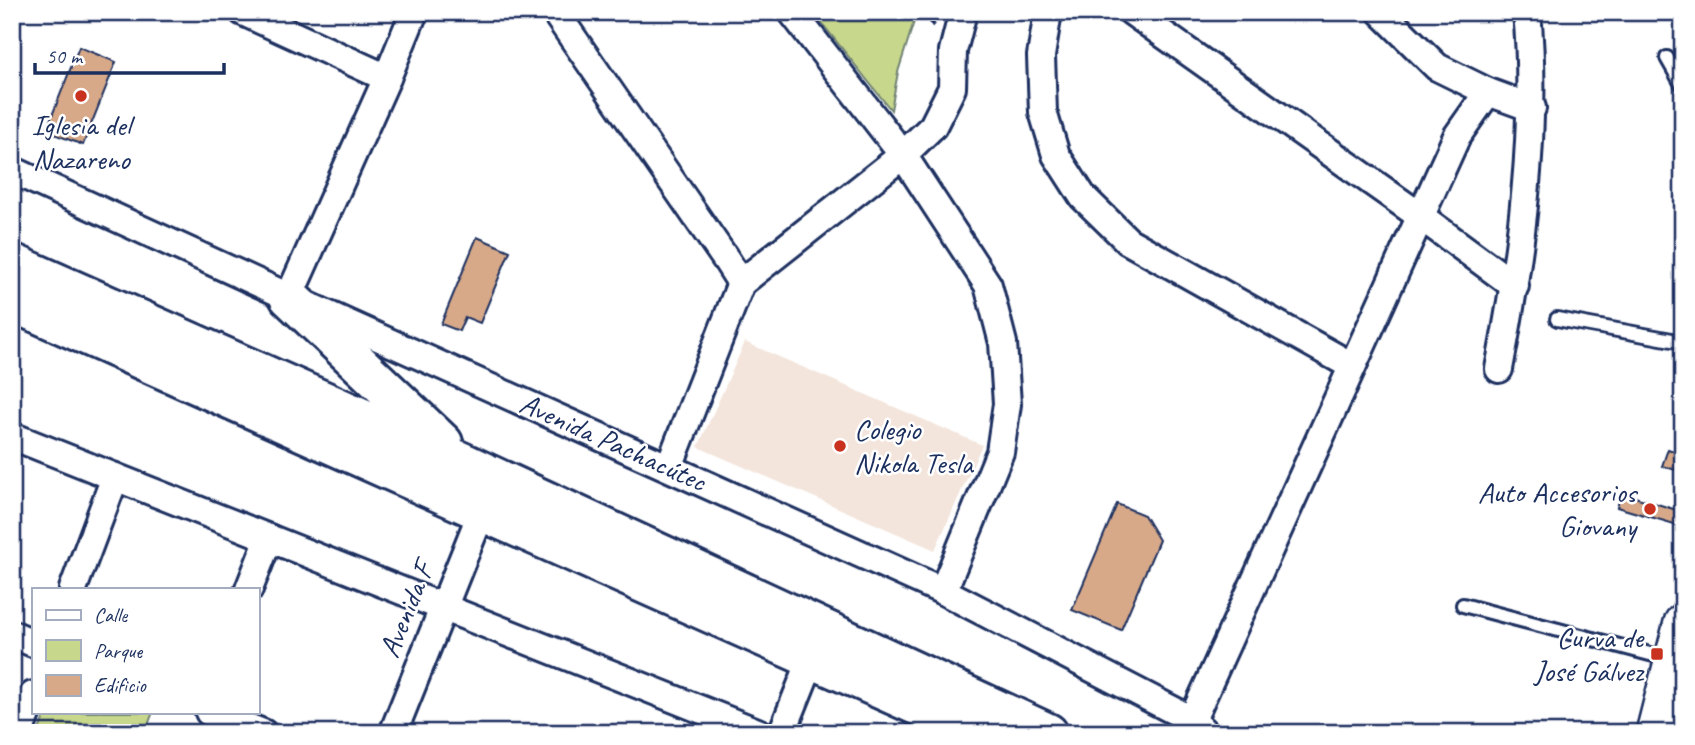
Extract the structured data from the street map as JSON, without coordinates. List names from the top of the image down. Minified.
{"streets":{"street":["Avenida Pachacútec","Avenida F"]},"places":{"other":["Iglesia del Nazareno","Colegio Nikola Tesla","Auto Accesorios Giovany"],"transit":["Curva de José Gálvez"]},"legend":["Calle","Parque","Edificio"],"scale_bar":"50 m"}
